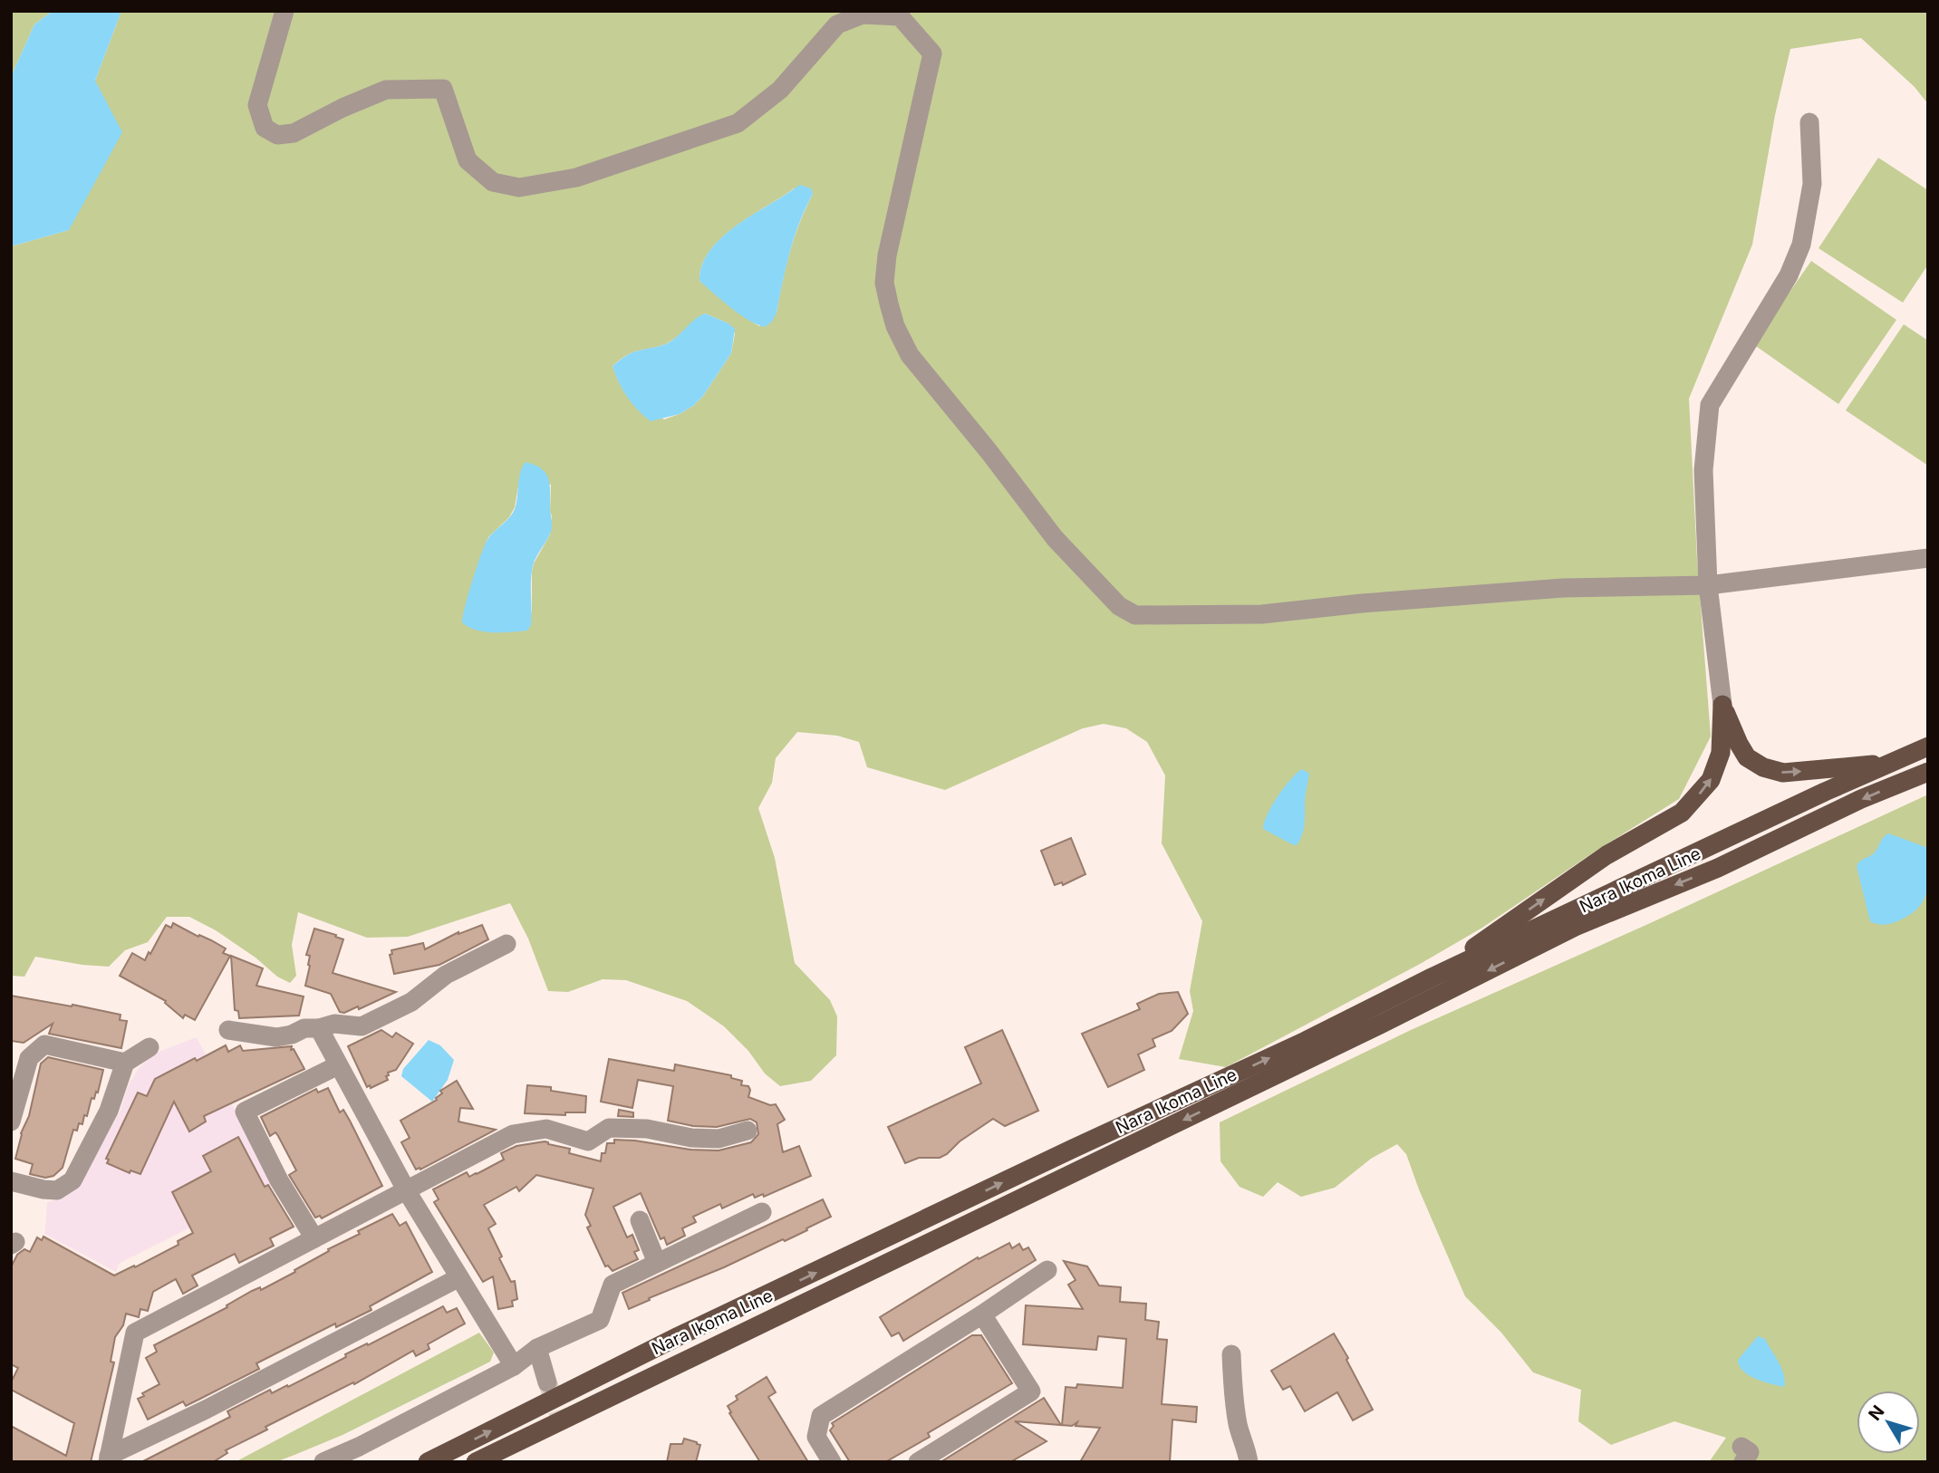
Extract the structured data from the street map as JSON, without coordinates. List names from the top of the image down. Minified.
{"streets":{"main road":["Nara Ikoma Line"]},"north":"top left"}
